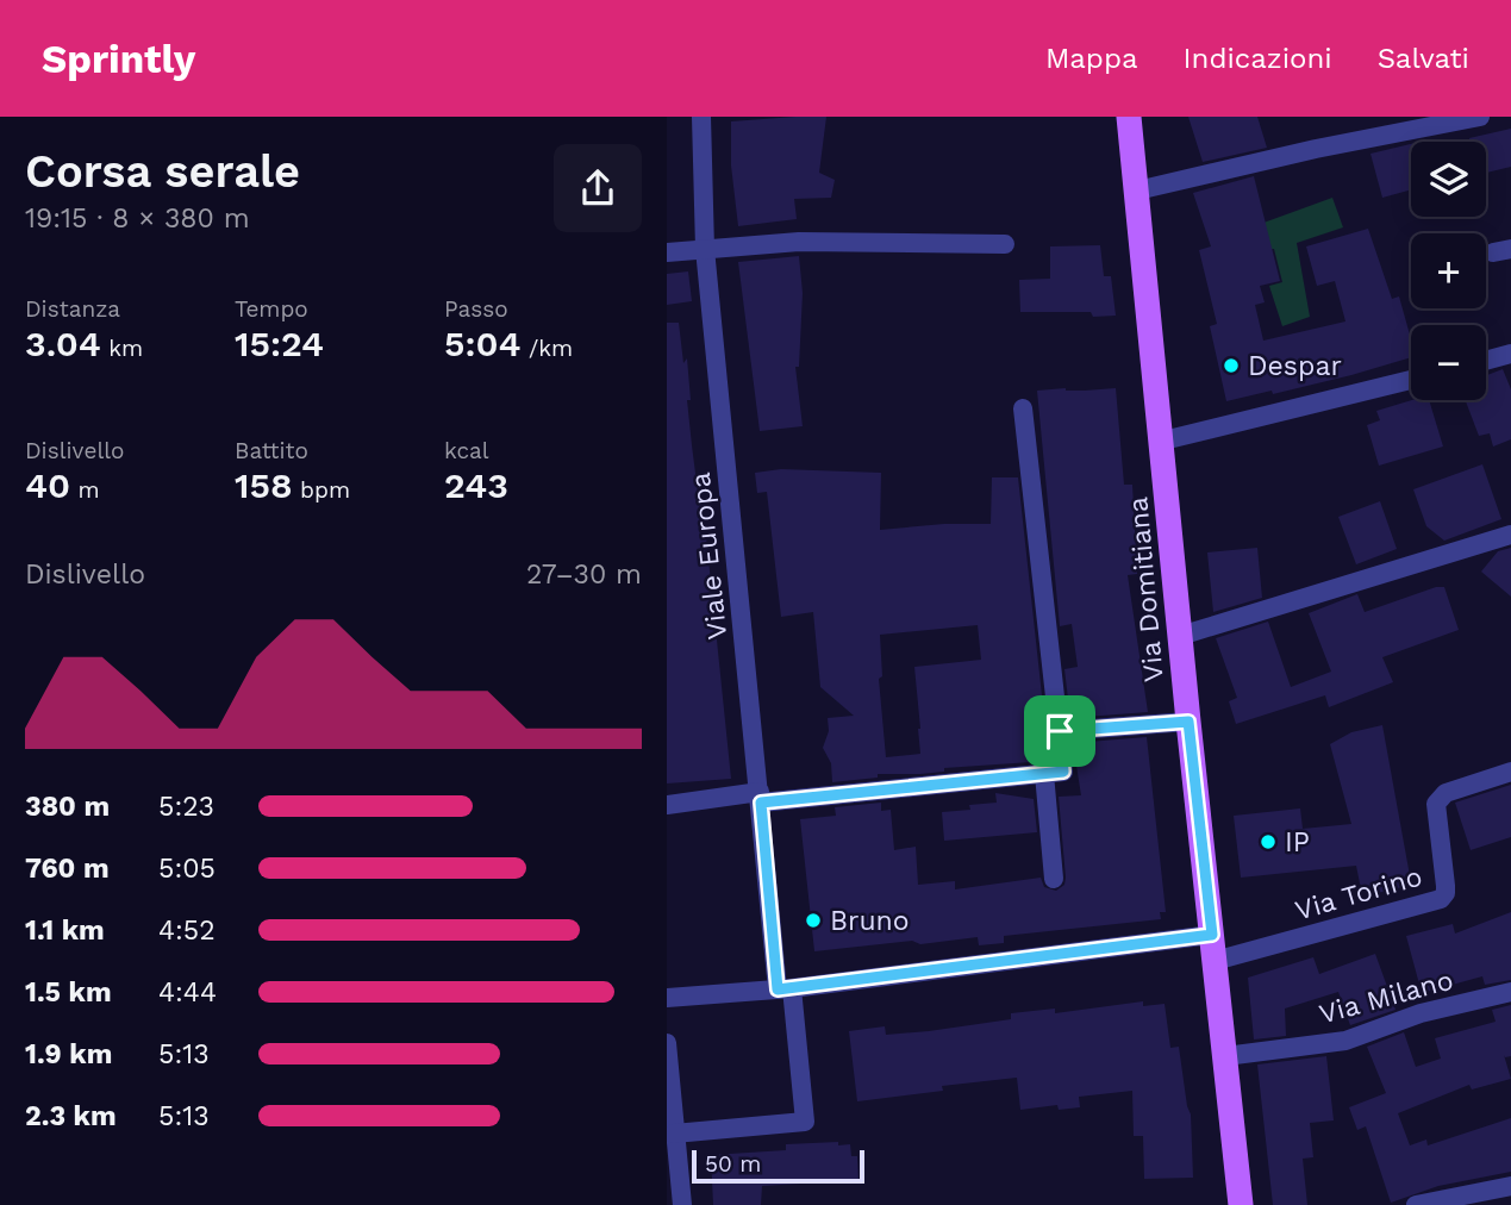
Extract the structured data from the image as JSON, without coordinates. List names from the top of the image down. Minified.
{"streets":{"main road":["Via Domitiana"],"street":["Viale Europa","Via Torino","Via Milano"]},"crossings":[["Via Domitiana","Via Torino"],["Via Domitiana","Via Milano"]],"places":["Despar","IP","Bruno"],"scale_bar":"50 m","page":{"header":"Sprintly","nav":["Mappa","Indicazioni","Salvati"],"heading":["Corsa serale","19:15 · 8 × 380 m"],"map_buttons":["+","−"],"stats":[["Distanza","3.04 km"],["Tempo","15:24"],["Passo","5:04 /km"],["Dislivello","40 m"],["Battito","158 bpm"],["kcal","243"]],"chart":["Dislivello","27–30 m"],"list":[{"name":"380 m","note":"5:23"},{"name":"760 m","note":"5:05"},{"name":"1.1 km","note":"4:52"},{"name":"1.5 km","note":"4:44"},{"name":"1.9 km","note":"5:13"},{"name":"2.3 km","note":"5:13"}],"scale":"50 m"}}
